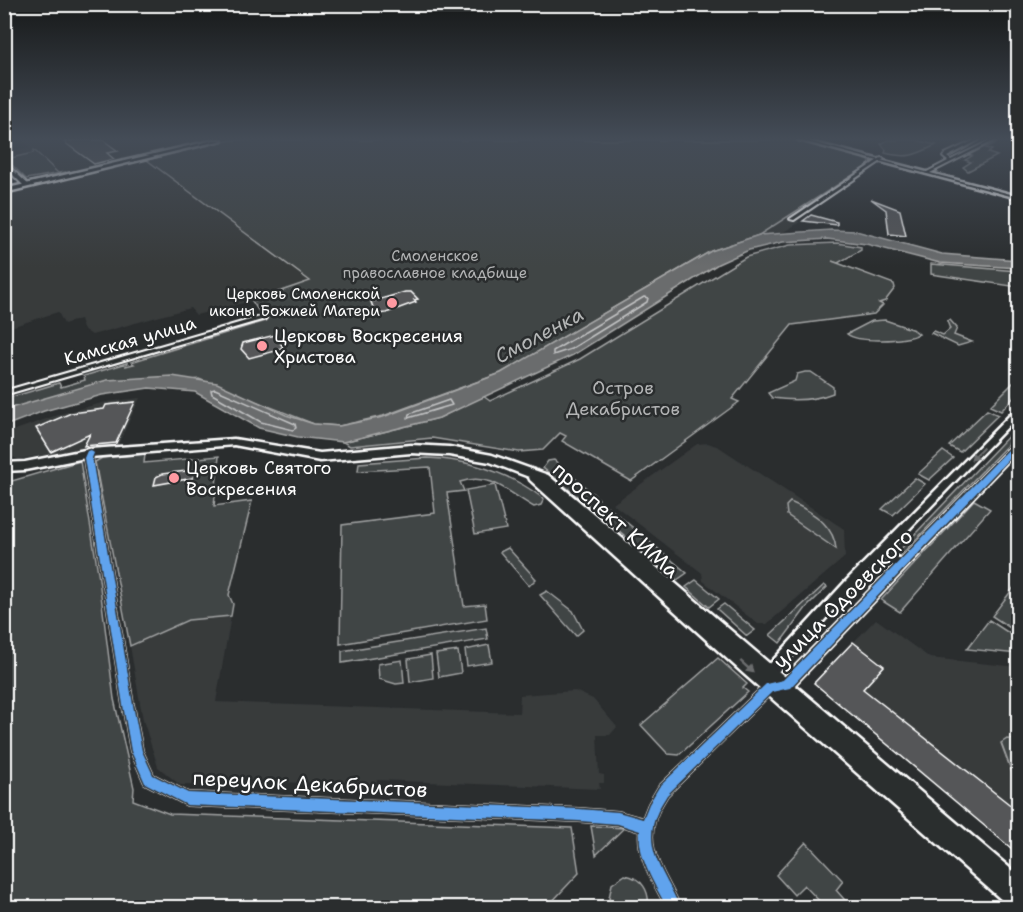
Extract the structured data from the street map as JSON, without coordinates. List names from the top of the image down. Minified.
{"streets":{"main road":["проспект КИМа"],"street":["Камская улица","улица Одоевского","переулок Декабристов"]},"crossings":[["проспект КИМа","улица Одоевского"],["проспект КИМа","переулок Декабристов"],["улица Одоевского","переулок Декабристов"]],"water":["Смоленка"],"parks":["Смоленское православное кладбище","Остров Декабристов"],"places":["Церковь Смоленской иконы Божией Матери","Церковь Воскресения Христова","Церковь Святого Воскресения"]}
